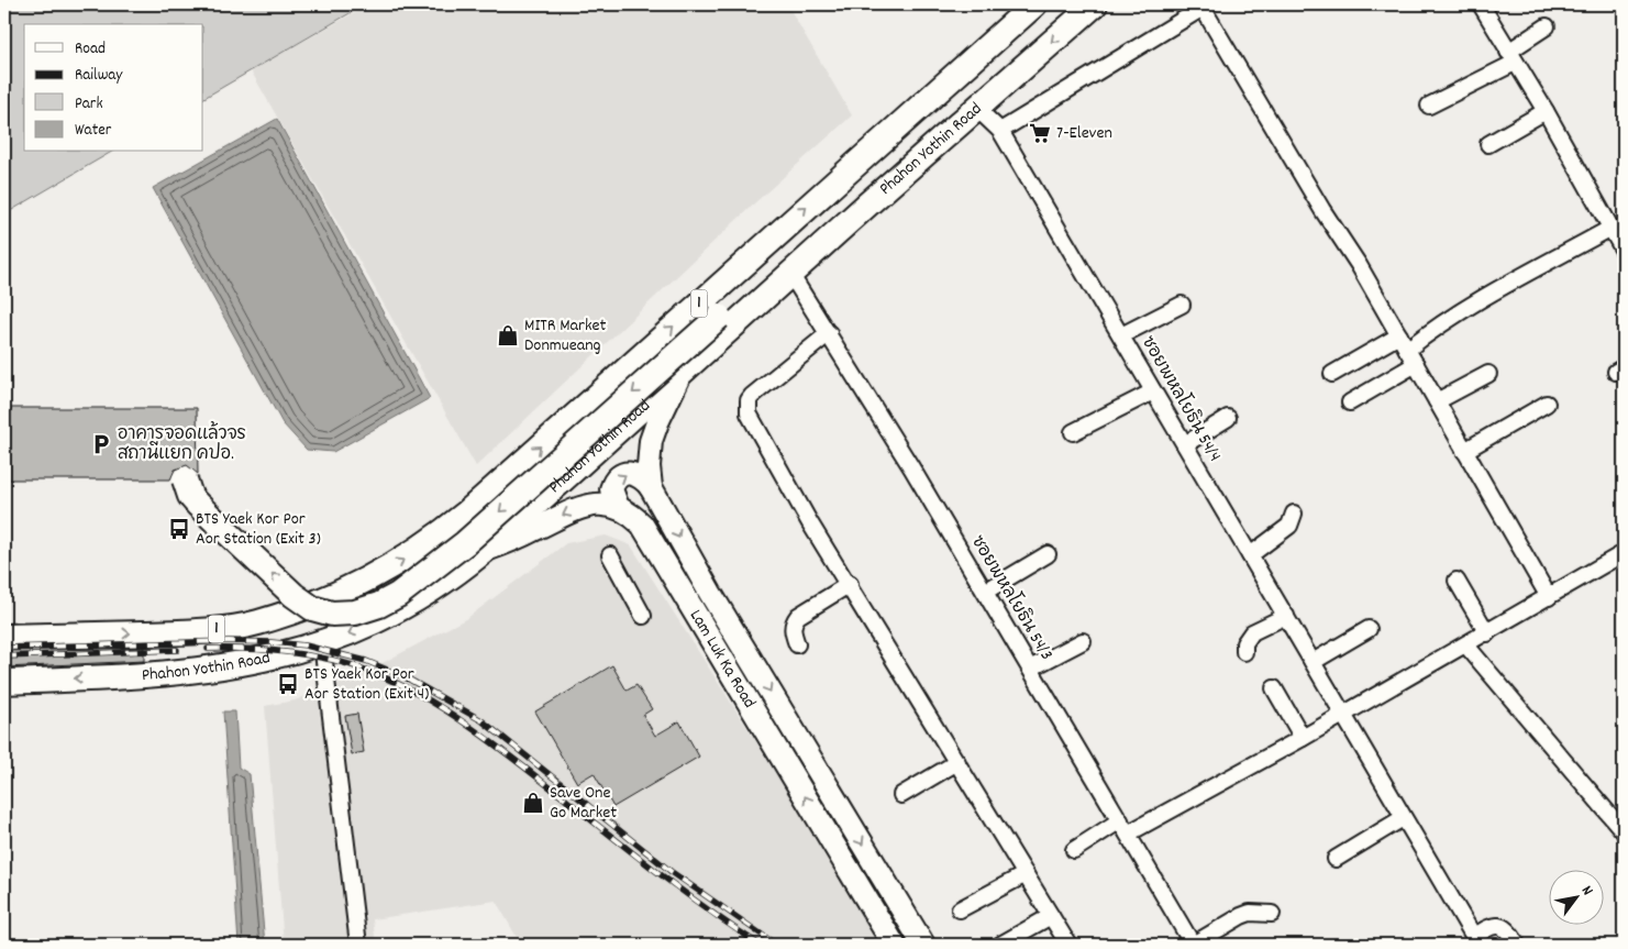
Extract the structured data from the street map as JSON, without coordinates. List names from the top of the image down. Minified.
{"streets":{"main road":["Phahon Yothin Road","1","Lam Luk Ka Road"],"street":["ซอยพหลโยธิน 54/4","ซอยพหลโยธิน 54/3"]},"crossings":[["Phahon Yothin Road","ซอยพหลโยธิน 54/4"],["Phahon Yothin Road","ซอยพหลโยธิน 54/3"],["Phahon Yothin Road","Lam Luk Ka Road"]],"places":{"supermarket":["7-Eleven"],"shop":["MITR Market Donmueang","Save One Go Market"],"parking":["อาคารจอดแล้วจร สถานีแยก คปอ."],"bus stop":["BTS Yaek Kor Por Aor Station (Exit 3)","BTS Yaek Kor Por Aor Station (Exit 4)"]},"legend":["Road","Railway","Park","Water"],"north":"top right"}
